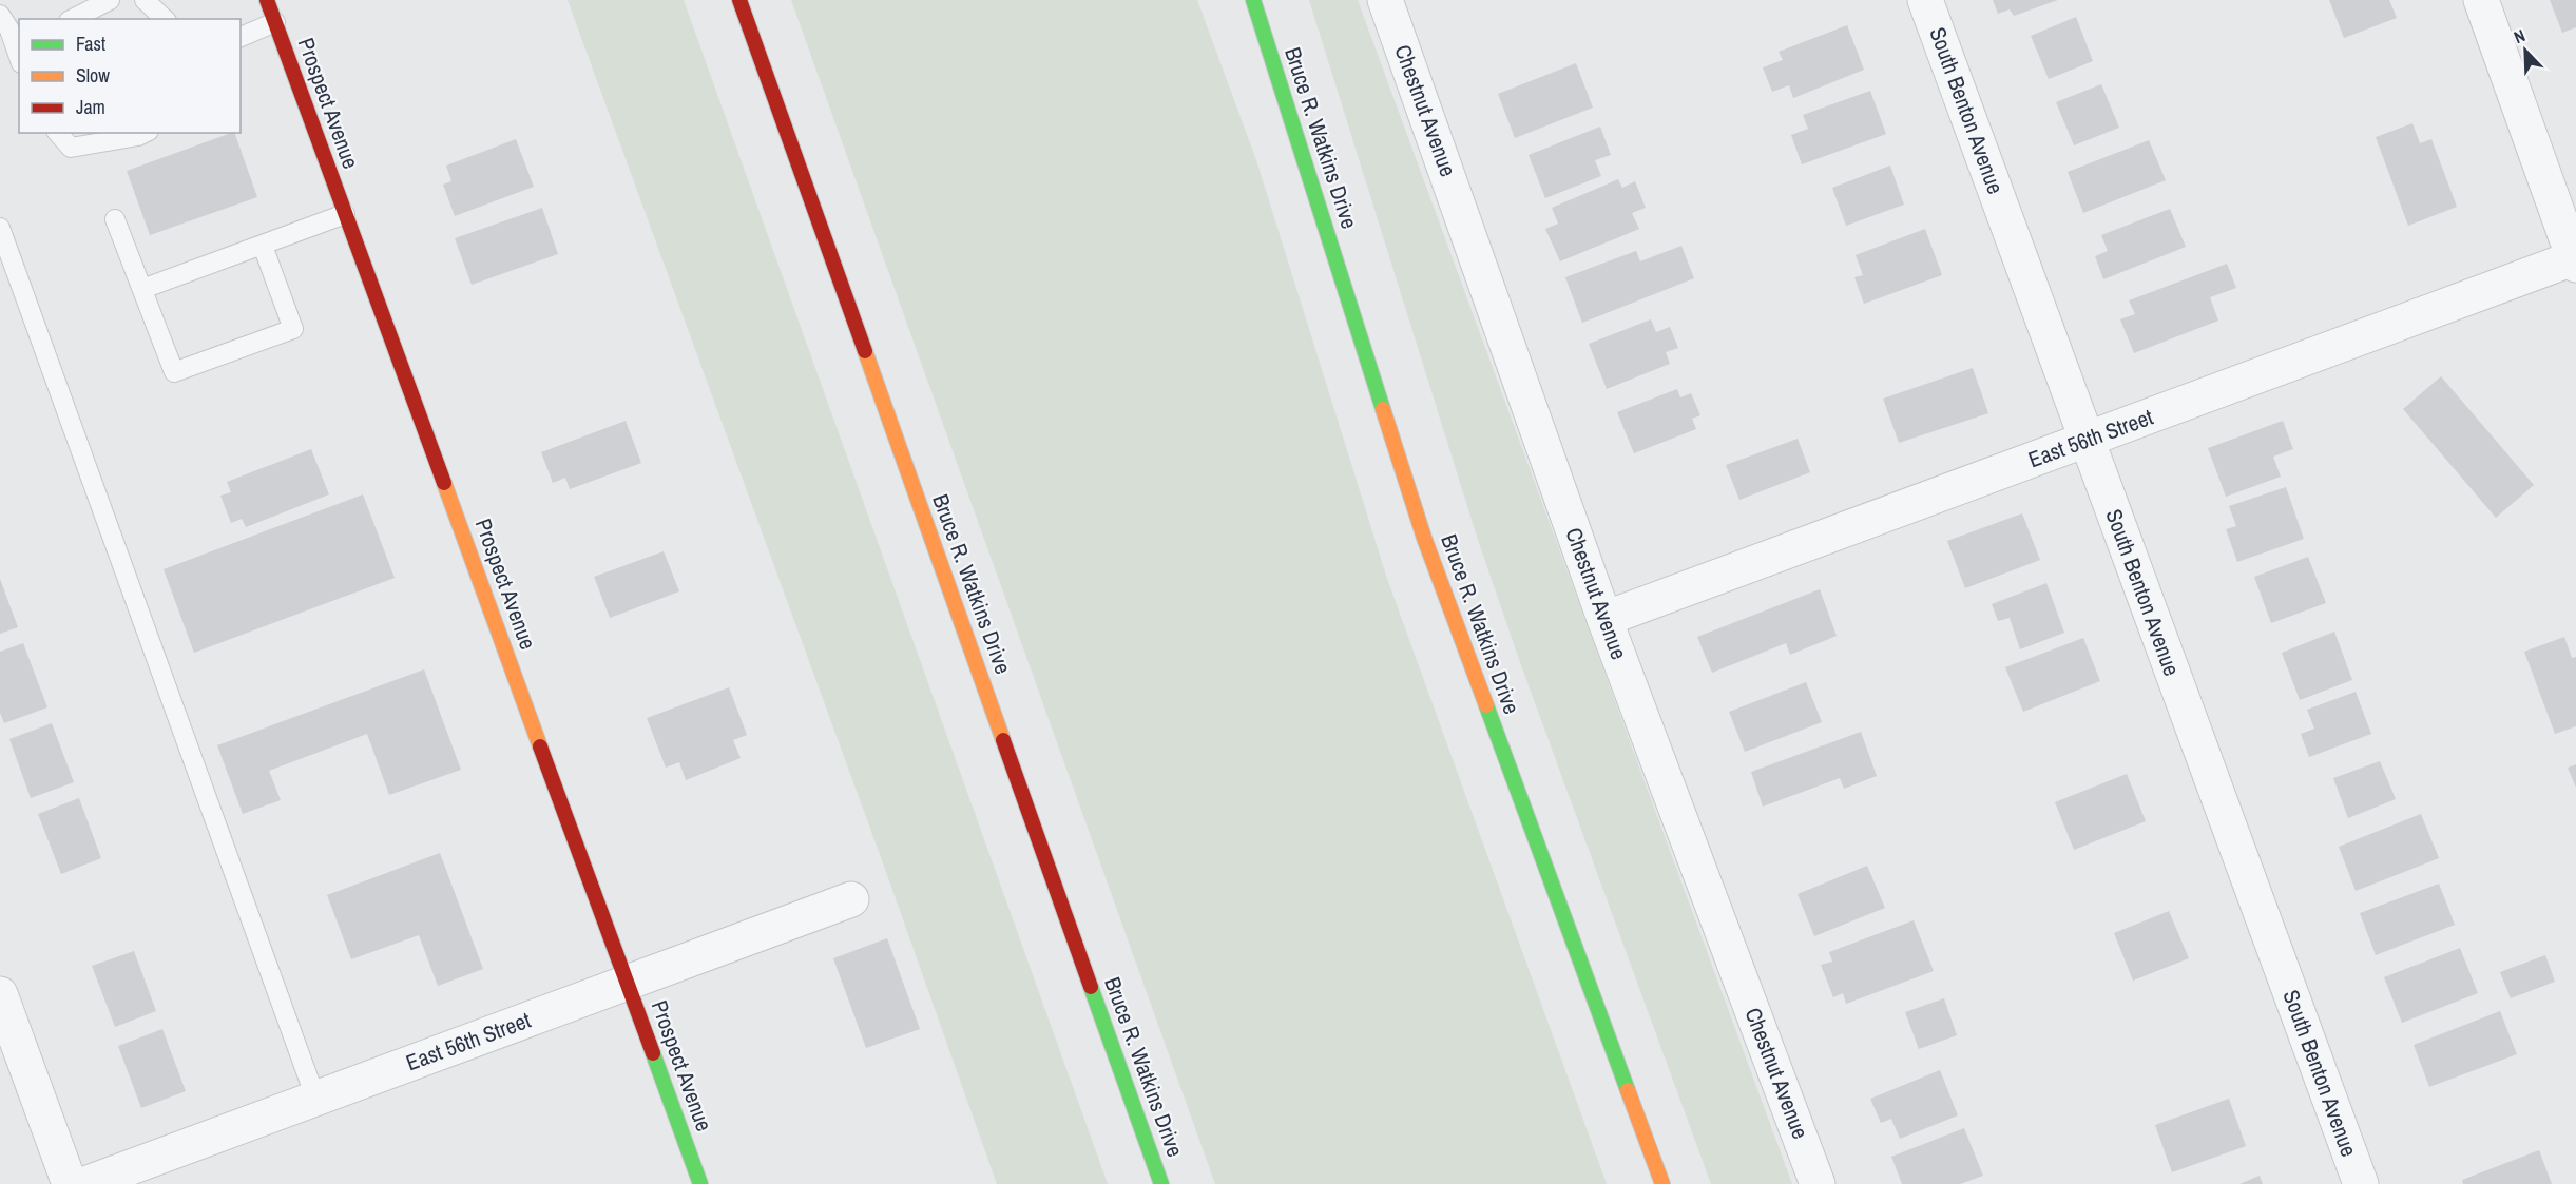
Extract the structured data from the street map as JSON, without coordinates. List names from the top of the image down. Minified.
{"streets":{"main road":["Prospect Avenue","Bruce R. Watkins Drive"],"street":["Chestnut Avenue","South Benton Avenue","East 56th Street"]},"crossings":[["Prospect Avenue","East 56th Street"],["Chestnut Avenue","East 56th Street"],["South Benton Avenue","East 56th Street"]],"legend":["Fast","Slow","Jam"],"north":"top left"}
